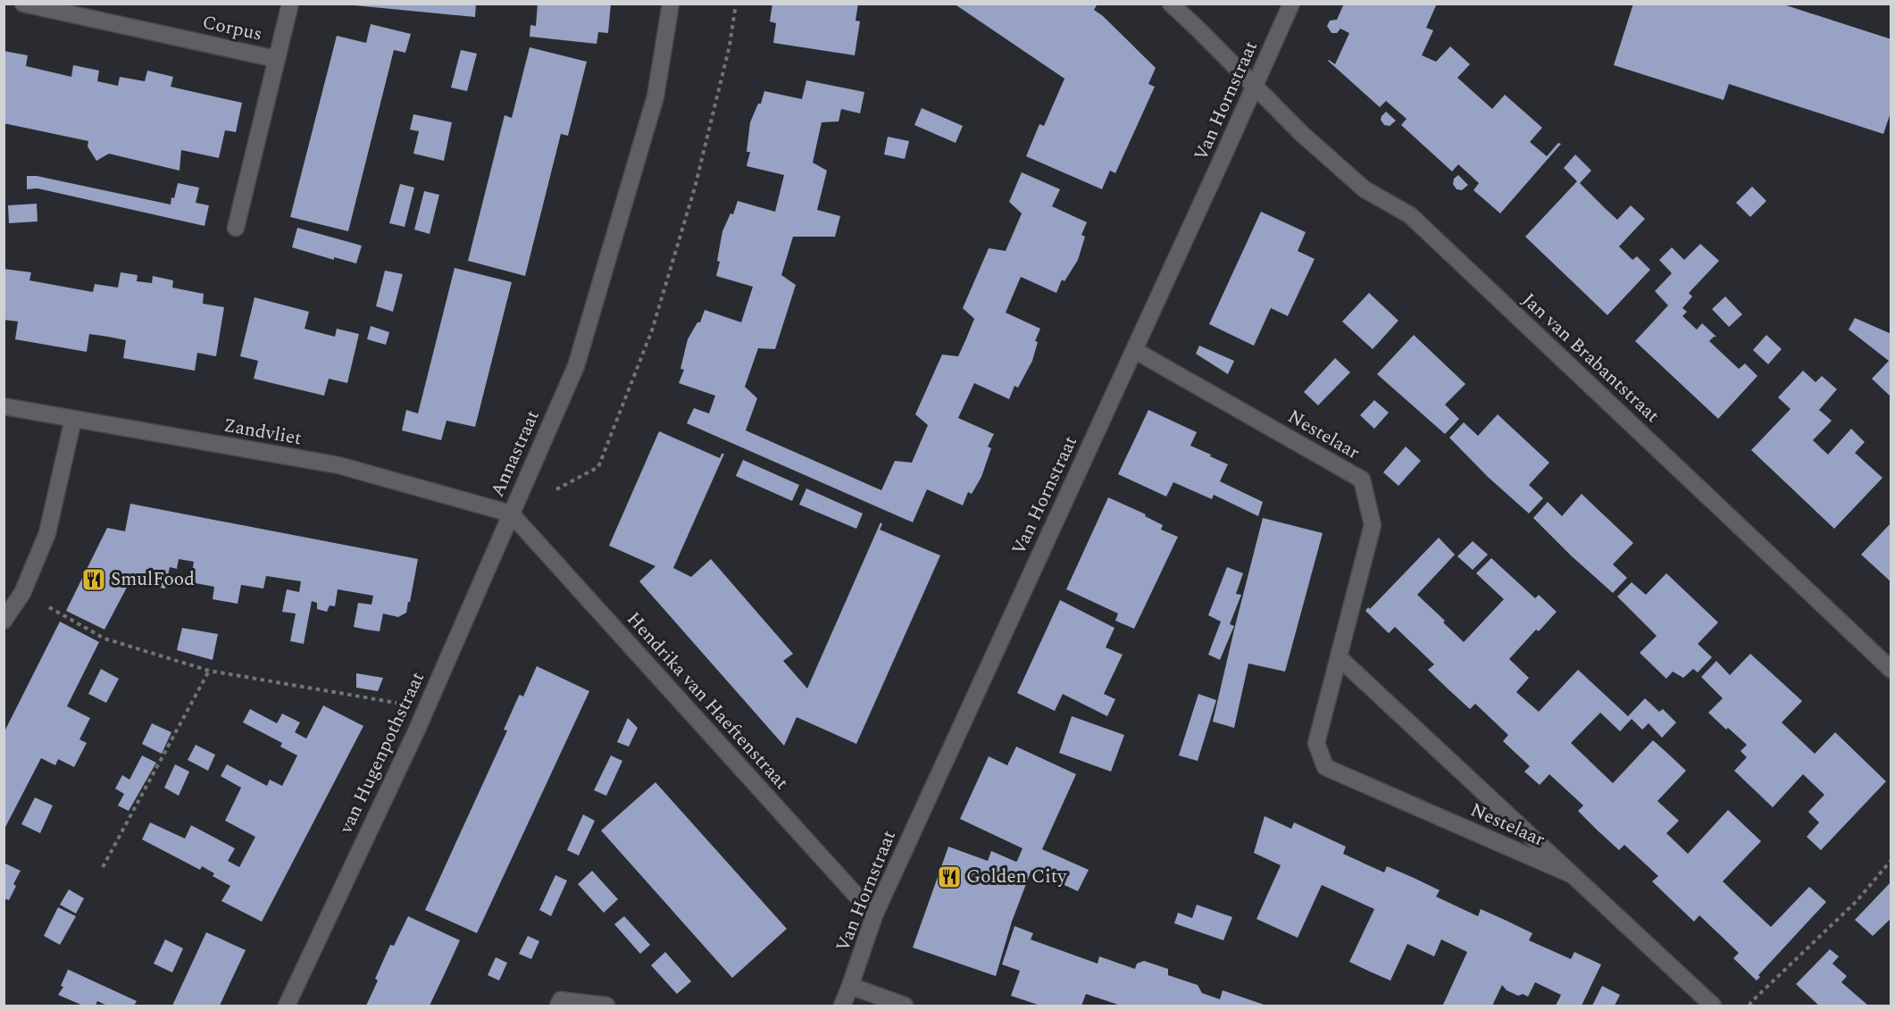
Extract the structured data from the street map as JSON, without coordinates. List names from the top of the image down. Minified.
{"streets":{"street":["Corpus","Van Hornstraat","Jan van Brabantstraat","Zandvliet","Nestelaar","Annastraat","Hendrika van Haeftenstraat","van Hugenpothstraat"]},"crossings":[["Van Hornstraat","Jan van Brabantstraat"],["Van Hornstraat","Nestelaar"],["Van Hornstraat","Hendrika van Haeftenstraat"],["Zandvliet","Annastraat"],["Zandvliet","Hendrika van Haeftenstraat"],["Zandvliet","van Hugenpothstraat"],["Annastraat","Hendrika van Haeftenstraat"],["Annastraat","van Hugenpothstraat"],["Hendrika van Haeftenstraat","van Hugenpothstraat"]],"places":{"restaurant":["SmulFood","Golden City"]}}
